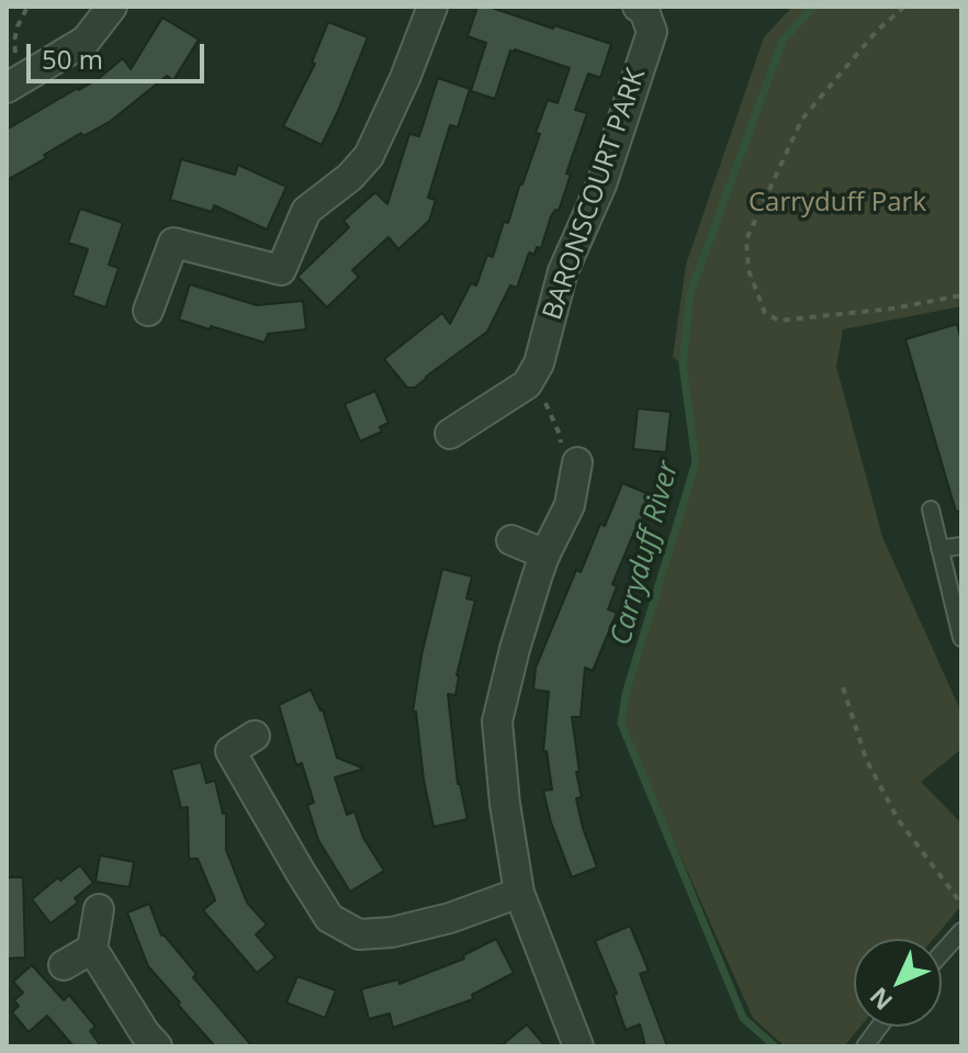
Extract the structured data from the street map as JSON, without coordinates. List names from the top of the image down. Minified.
{"streets":{"street":["BARONSCOURT PARK"]},"water":["Carryduff River"],"parks":["Carryduff Park"],"scale_bar":"50 m","north":"bottom left"}
